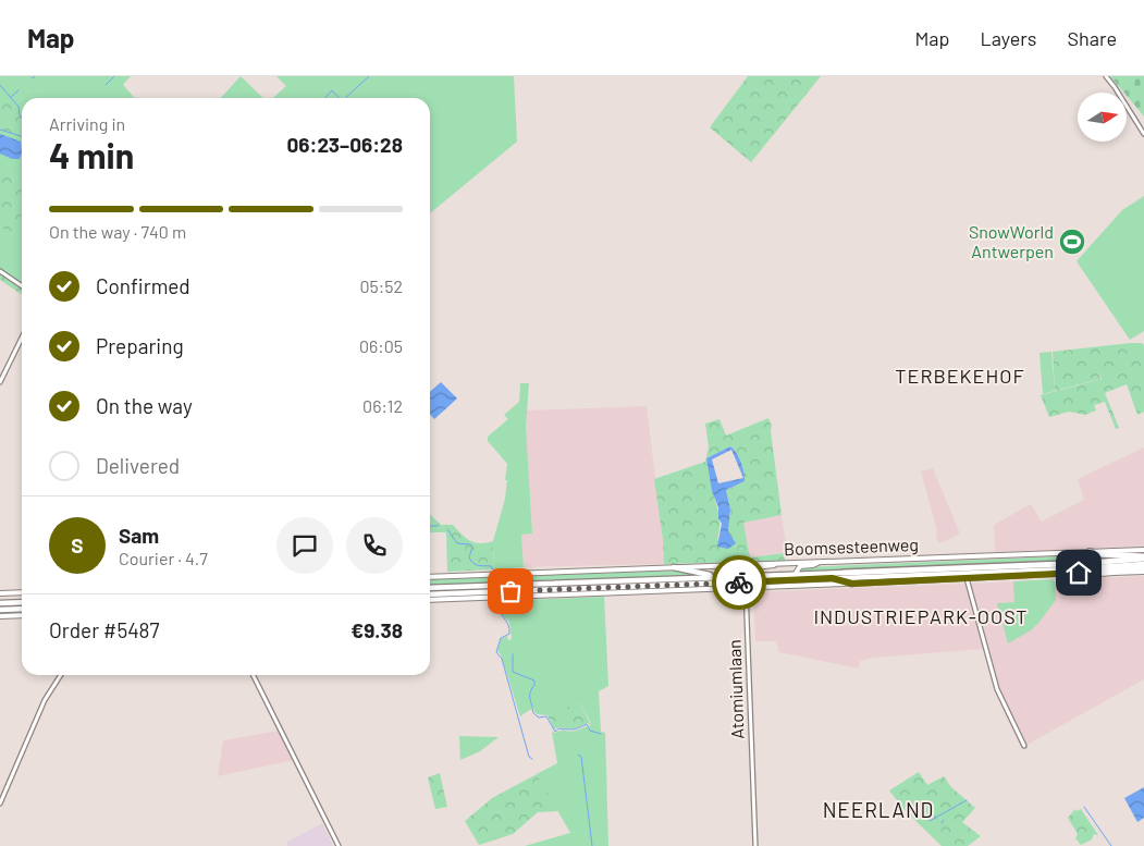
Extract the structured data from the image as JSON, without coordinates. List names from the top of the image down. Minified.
{"streets":{"main road":["Boomsesteenweg"],"street":["Atomiumlaan"]},"crossings":[["Boomsesteenweg","Atomiumlaan"]],"districts":["TERBEKEHOF","INDUSTRIEPARK-OOST","NEERLAND"],"places":{"sports":["SnowWorld Antwerpen"]},"north":"right","page":{"header":"Map","nav":["Map","Layers","Share"],"heading":["4 min","Arriving in","06:23–06:28"],"panel":["Sam","Courier · 4.7","Order #5487","€9.38"],"bar":"On the way · 740 m","list":[["Confirmed","05:52"],["Preparing","06:05"],["On the way","06:12"],"Delivered"],"round":"S"}}
